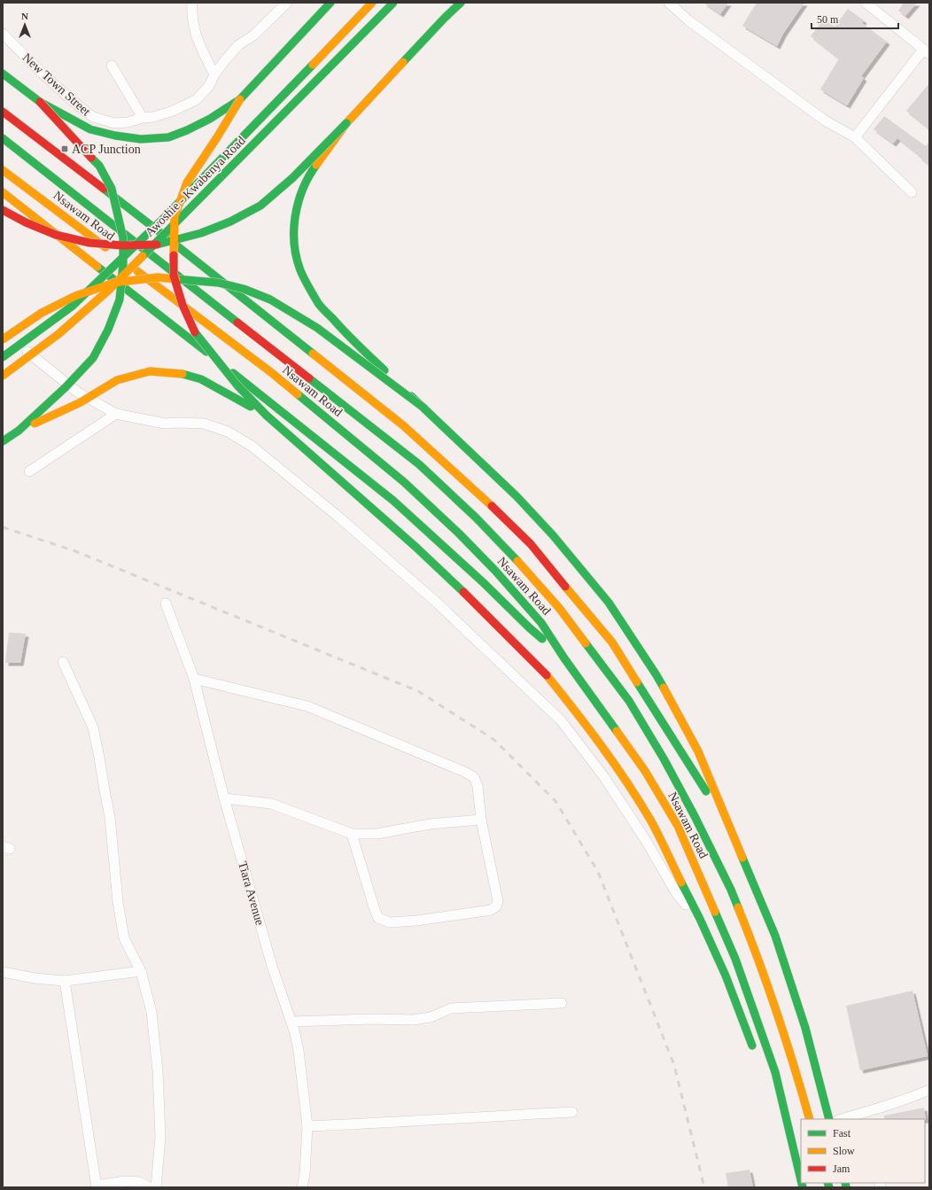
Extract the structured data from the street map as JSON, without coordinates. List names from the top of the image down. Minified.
{"streets":{"main road":["Awoshie - Kwabenya Road","Nsawam Road"],"street":["New Town Street","Tiara Avenue"]},"places":{"transit":["ACP Junction"]},"legend":["Fast","Slow","Jam"],"scale_bar":"50 m","north":"top"}
